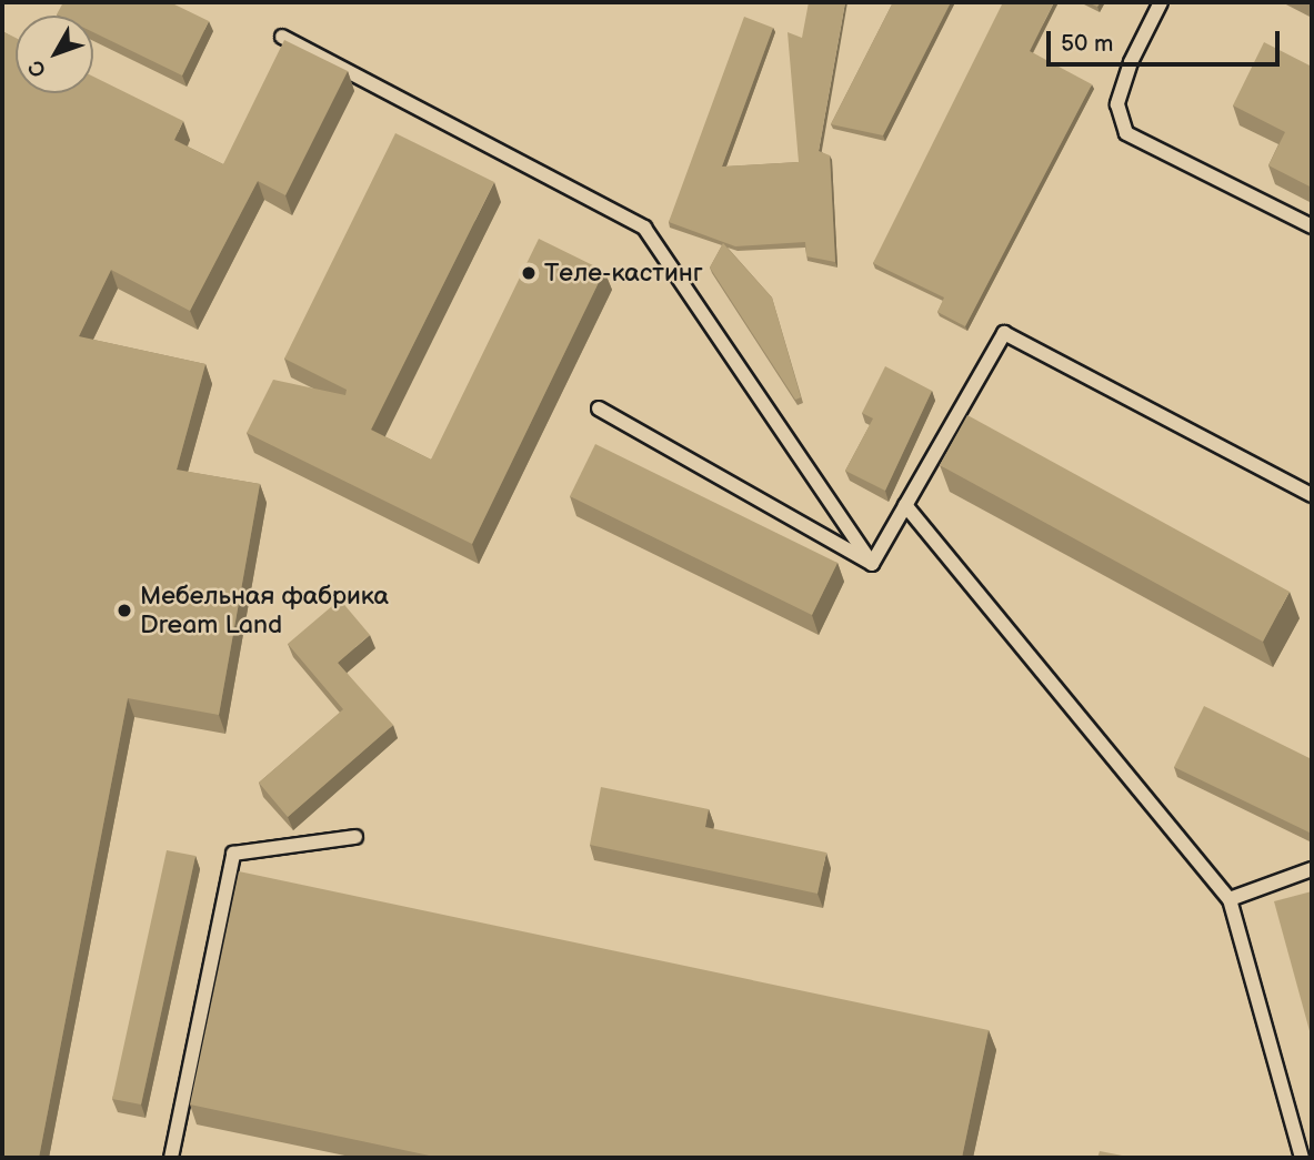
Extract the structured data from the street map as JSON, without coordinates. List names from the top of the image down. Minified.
{"places":["Теле-кастинг","Мебельная фабрика Dream Land"],"scale_bar":"50 m","north":"bottom left"}
